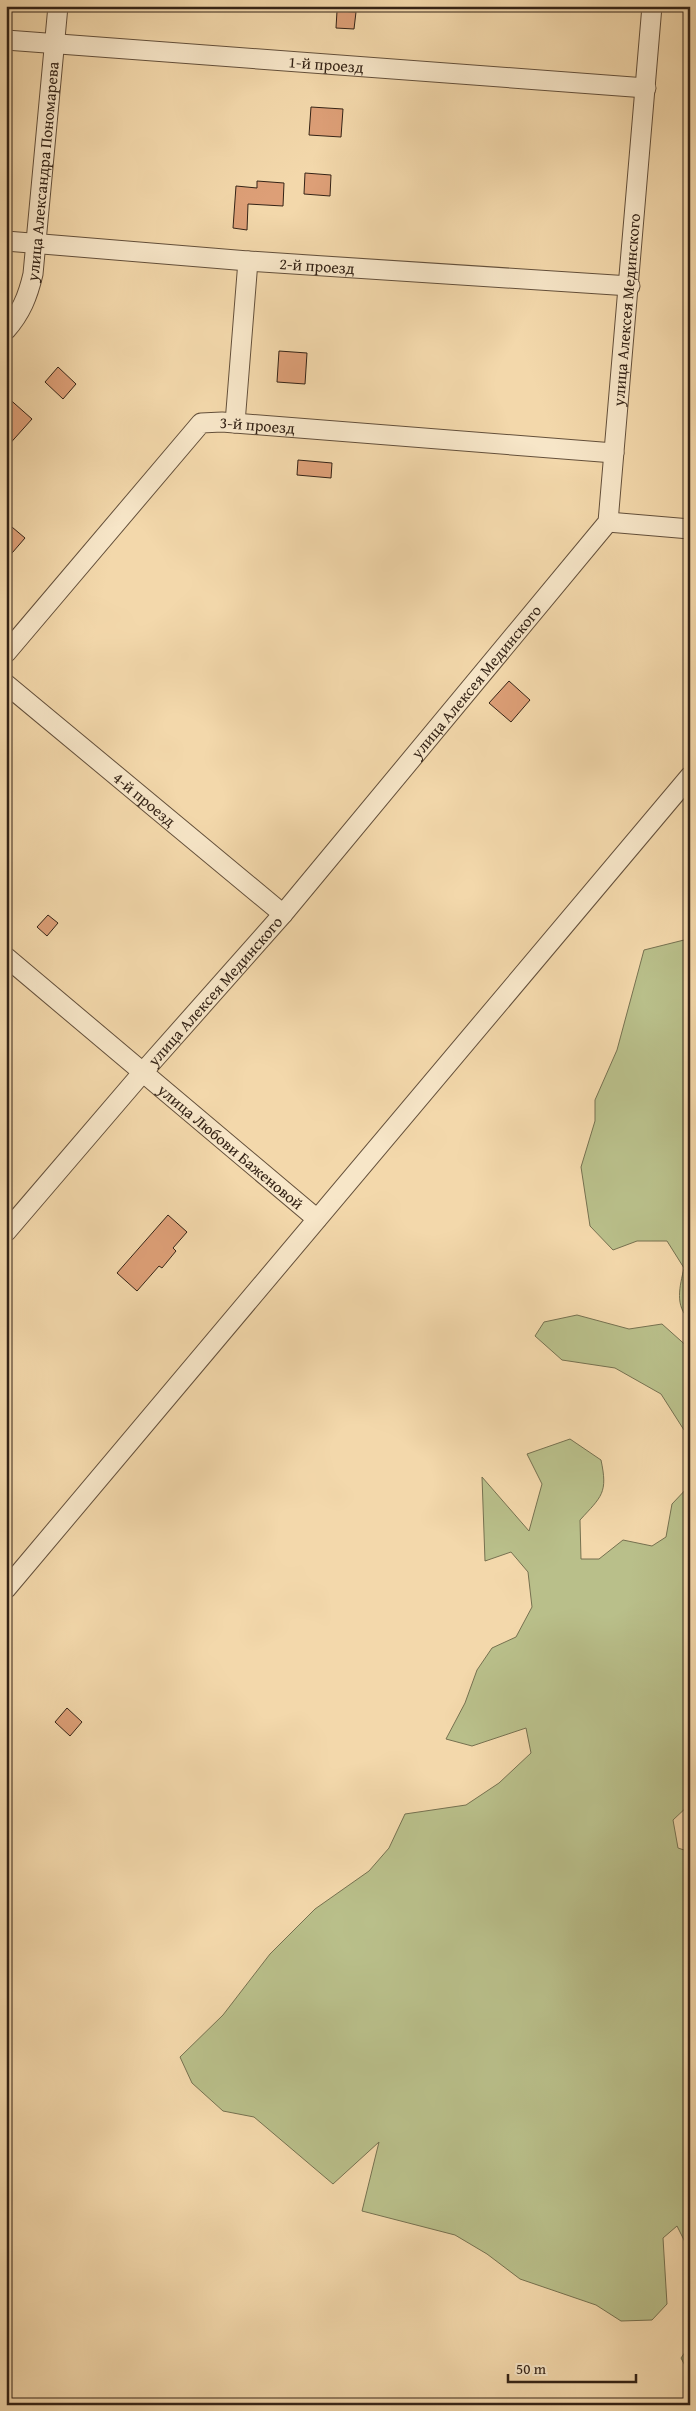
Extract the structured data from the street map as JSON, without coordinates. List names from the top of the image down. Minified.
{"streets":{"street":["1-й проезд","улица Александра Пономарева","2-й проезд","улица Алексея Мединского","3-й проезд","4-й проезд","улица Любови Баженовой"]},"crossings":[["1-й проезд","улица Александра Пономарева"],["1-й проезд","улица Алексея Мединского"],["улица Александра Пономарева","2-й проезд"],["2-й проезд","улица Алексея Мединского"],["улица Алексея Мединского","3-й проезд"],["улица Алексея Мединского","4-й проезд"],["улица Алексея Мединского","улица Любови Баженовой"]],"scale_bar":"50 m"}
